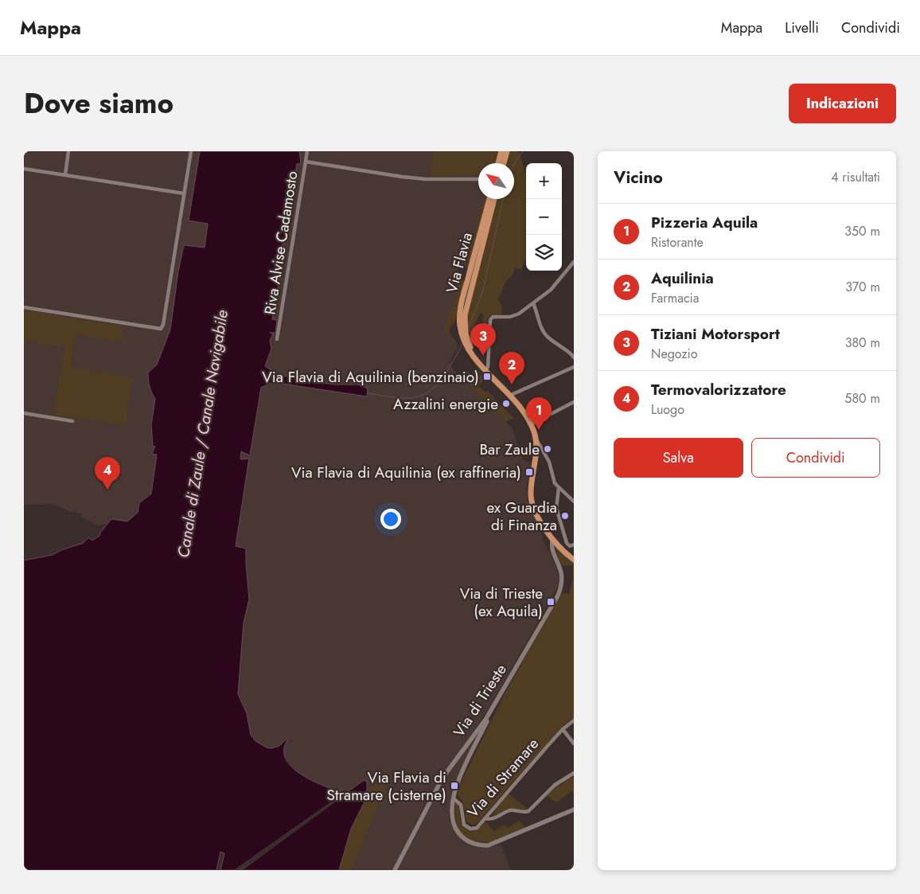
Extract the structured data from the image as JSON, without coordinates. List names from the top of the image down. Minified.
{"streets":{"main road":["Via Flavia"],"street":["Riva Alvise Cadamosto","Via di Trieste","Via di Stramare"]},"water":["Canale di Zaule / Canale Navigabile"],"places":{"transit":["Via Flavia di Aquilinia (benzinaio)","Via Flavia di Aquilinia (ex raffineria)","Via di Trieste (ex Aquila)","Via Flavia di Stramare (cisterne)"],"other":["Azzalini energie","Bar Zaule","ex Guardia di Finanza"]},"north":"top left","page":{"header":"Mappa","nav":["Mappa","Livelli","Condividi"],"title":"Dove siamo","buttons":["Indicazioni",["Salva","Condividi"]],"heading":["Vicino","4 risultati"],"map_buttons":["+","−"],"list":[{"mark":"1","name":"Pizzeria Aquila","note":"Ristorante","value":"350 m"},{"mark":"2","name":"Aquilinia","note":"Farmacia","value":"370 m"},{"mark":"3","name":"Tiziani Motorsport","note":"Negozio","value":"380 m"},{"mark":"4","name":"Termovalorizzatore","note":"Luogo","value":"580 m"}],"pins":["3","2","1","4"]}}
